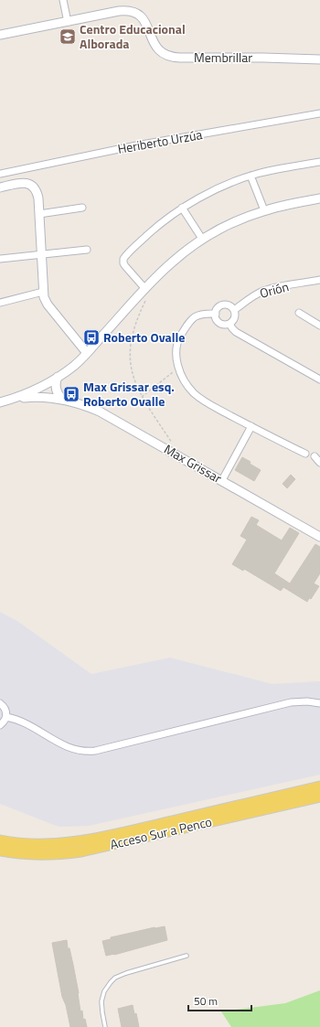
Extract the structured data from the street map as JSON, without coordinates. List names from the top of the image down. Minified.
{"streets":{"main road":["Acceso Sur a Penco"],"street":["Membrillar","Heriberto Urzúa","Orión","Max Grissar"]},"places":{"school or university":["Centro Educacional Alborada"],"bus stop":["Roberto Ovalle","Max Grissar esq. Roberto Ovalle"]},"scale_bar":"50 m"}
